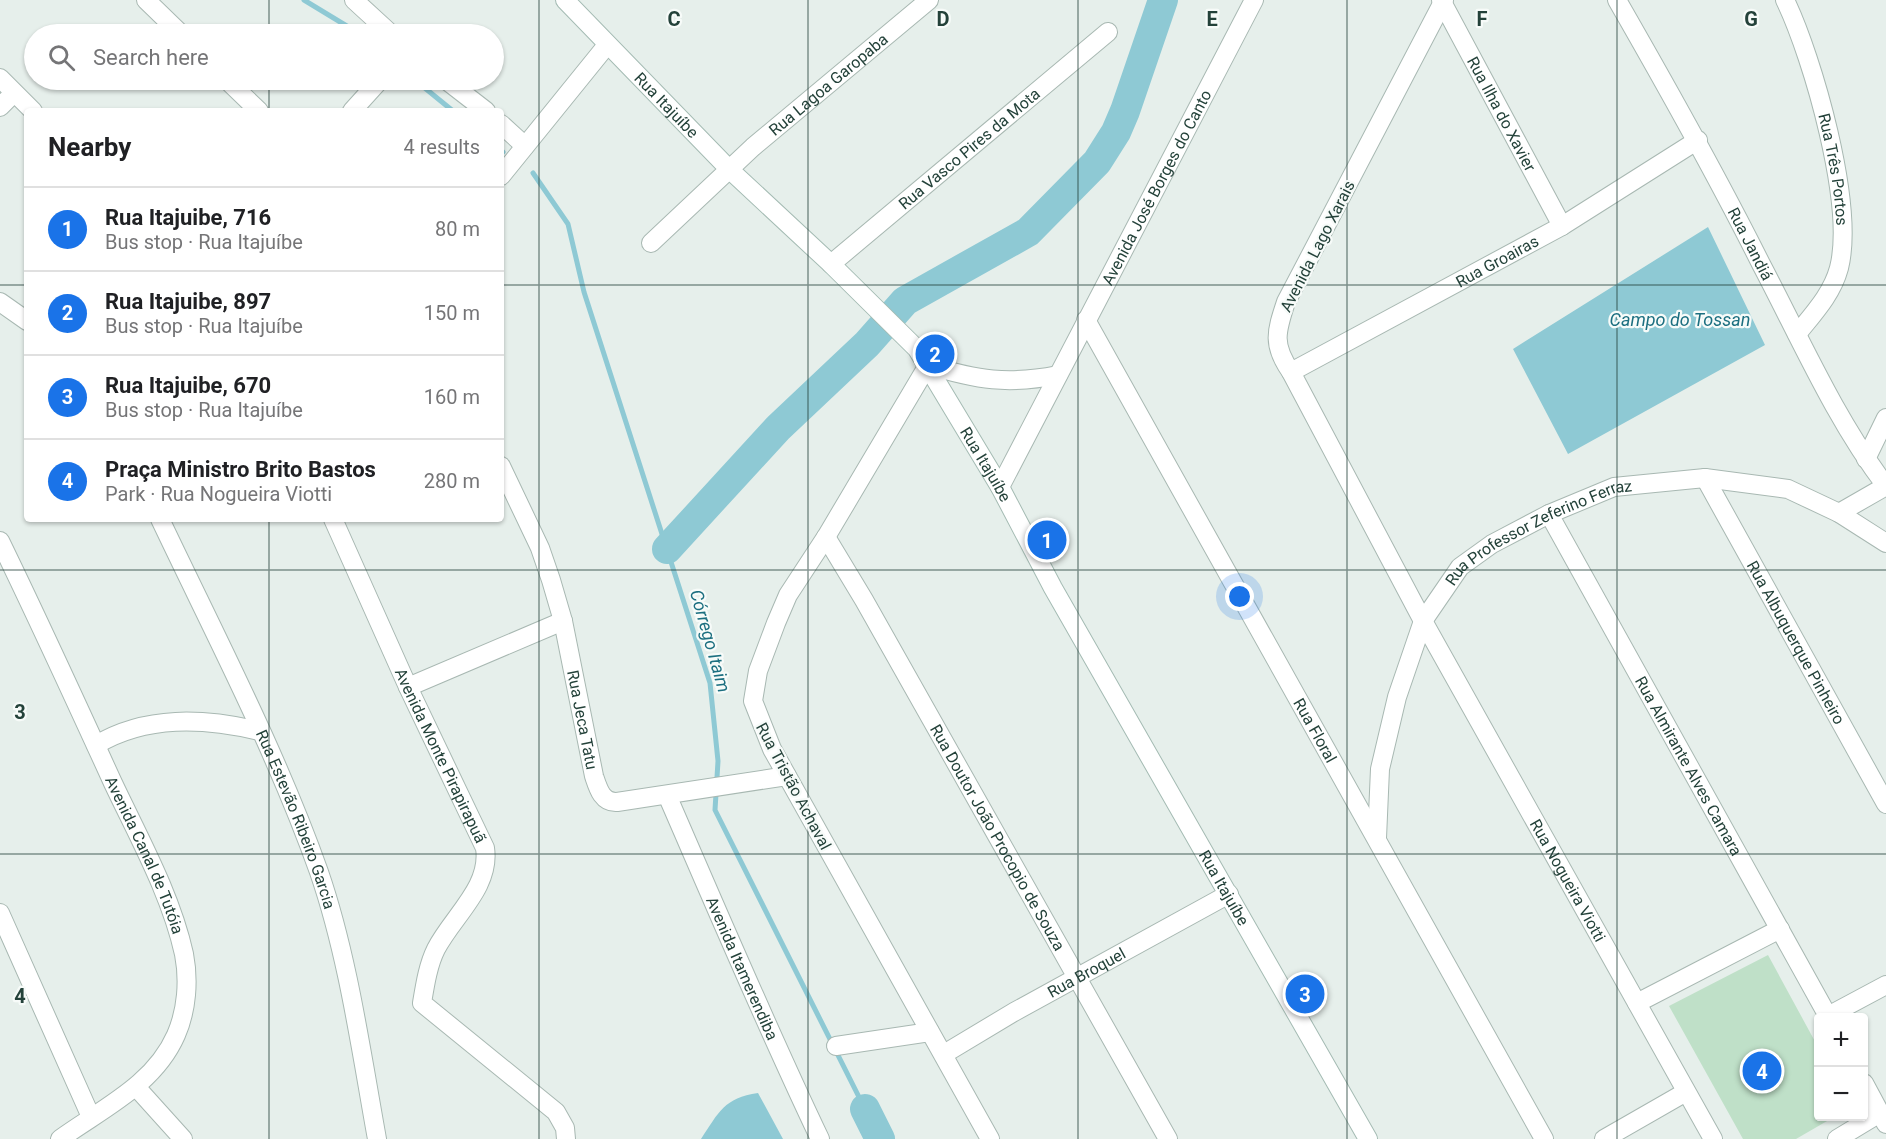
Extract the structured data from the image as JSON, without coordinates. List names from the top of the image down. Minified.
{"streets":{"street":["Rua Lagoa Garopaba","Rua Itajuíbe","Rua Ilha do Xavier","Rua Vasco Pires da Mota","Rua Três Portos","Avenida José Borges do Canto","Rua Jandiá","Avenida Lago Xarais","Rua Groairas","Rua Professor Zeferino Ferraz","Rua Albuquerque Pinheiro","Rua Jeca Tatu","Rua Floral","Avenida Monte Pirapirapuã","Rua Almirante Alves Camara","Rua Tristão Achaval","Rua Estevão Ribeiro Garcia","Rua Doutor João Procopio de Souza","Avenida Canal de Tutóia","Rua Nogueira Viotti","Avenida Itamerendiba","Rua Broquel"]},"crossings":[["Rua Lagoa Garopaba","Rua Itajuíbe"],["Rua Itajuíbe","Rua Vasco Pires da Mota"],["Rua Itajuíbe","Avenida José Borges do Canto"],["Rua Itajuíbe","Rua Tristão Achaval"],["Rua Itajuíbe","Rua Broquel"],["Rua Ilha do Xavier","Avenida Lago Xarais"],["Rua Ilha do Xavier","Rua Groairas"],["Rua Três Portos","Rua Jandiá"],["Avenida José Borges do Canto","Rua Floral"],["Rua Jandiá","Rua Groairas"],["Avenida Lago Xarais","Rua Groairas"],["Avenida Lago Xarais","Rua Professor Zeferino Ferraz"],["Avenida Lago Xarais","Rua Nogueira Viotti"],["Rua Professor Zeferino Ferraz","Rua Albuquerque Pinheiro"],["Rua Professor Zeferino Ferraz","Rua Floral"],["Rua Professor Zeferino Ferraz","Rua Almirante Alves Camara"],["Rua Professor Zeferino Ferraz","Rua Nogueira Viotti"],["Rua Jeca Tatu","Rua Tristão Achaval"],["Rua Jeca Tatu","Avenida Itamerendiba"],["Rua Tristão Achaval","Rua Doutor João Procopio de Souza"],["Rua Tristão Achaval","Rua Broquel"],["Rua Doutor João Procopio de Souza","Rua Broquel"]],"water":["Campo do Tossan","Córrego Itaim"],"page":{"search":"Search here","heading":["Nearby","4 results"],"list":[{"mark":"1","name":"Rua Itajuibe, 716","note":"Bus stop · Rua Itajuíbe","value":"80 m"},{"mark":"2","name":"Rua Itajuibe, 897","note":"Bus stop · Rua Itajuíbe","value":"150 m"},{"mark":"3","name":"Rua Itajuibe, 670","note":"Bus stop · Rua Itajuíbe","value":"160 m"},{"mark":"4","name":"Praça Ministro Brito Bastos","note":"Park · Rua Nogueira Viotti","value":"280 m"}],"pins":["2","1","3","4"],"map_buttons":["+","−"]},"grid":{"columns":["C","D","E","F","G"],"rows":["3","4"]}}
